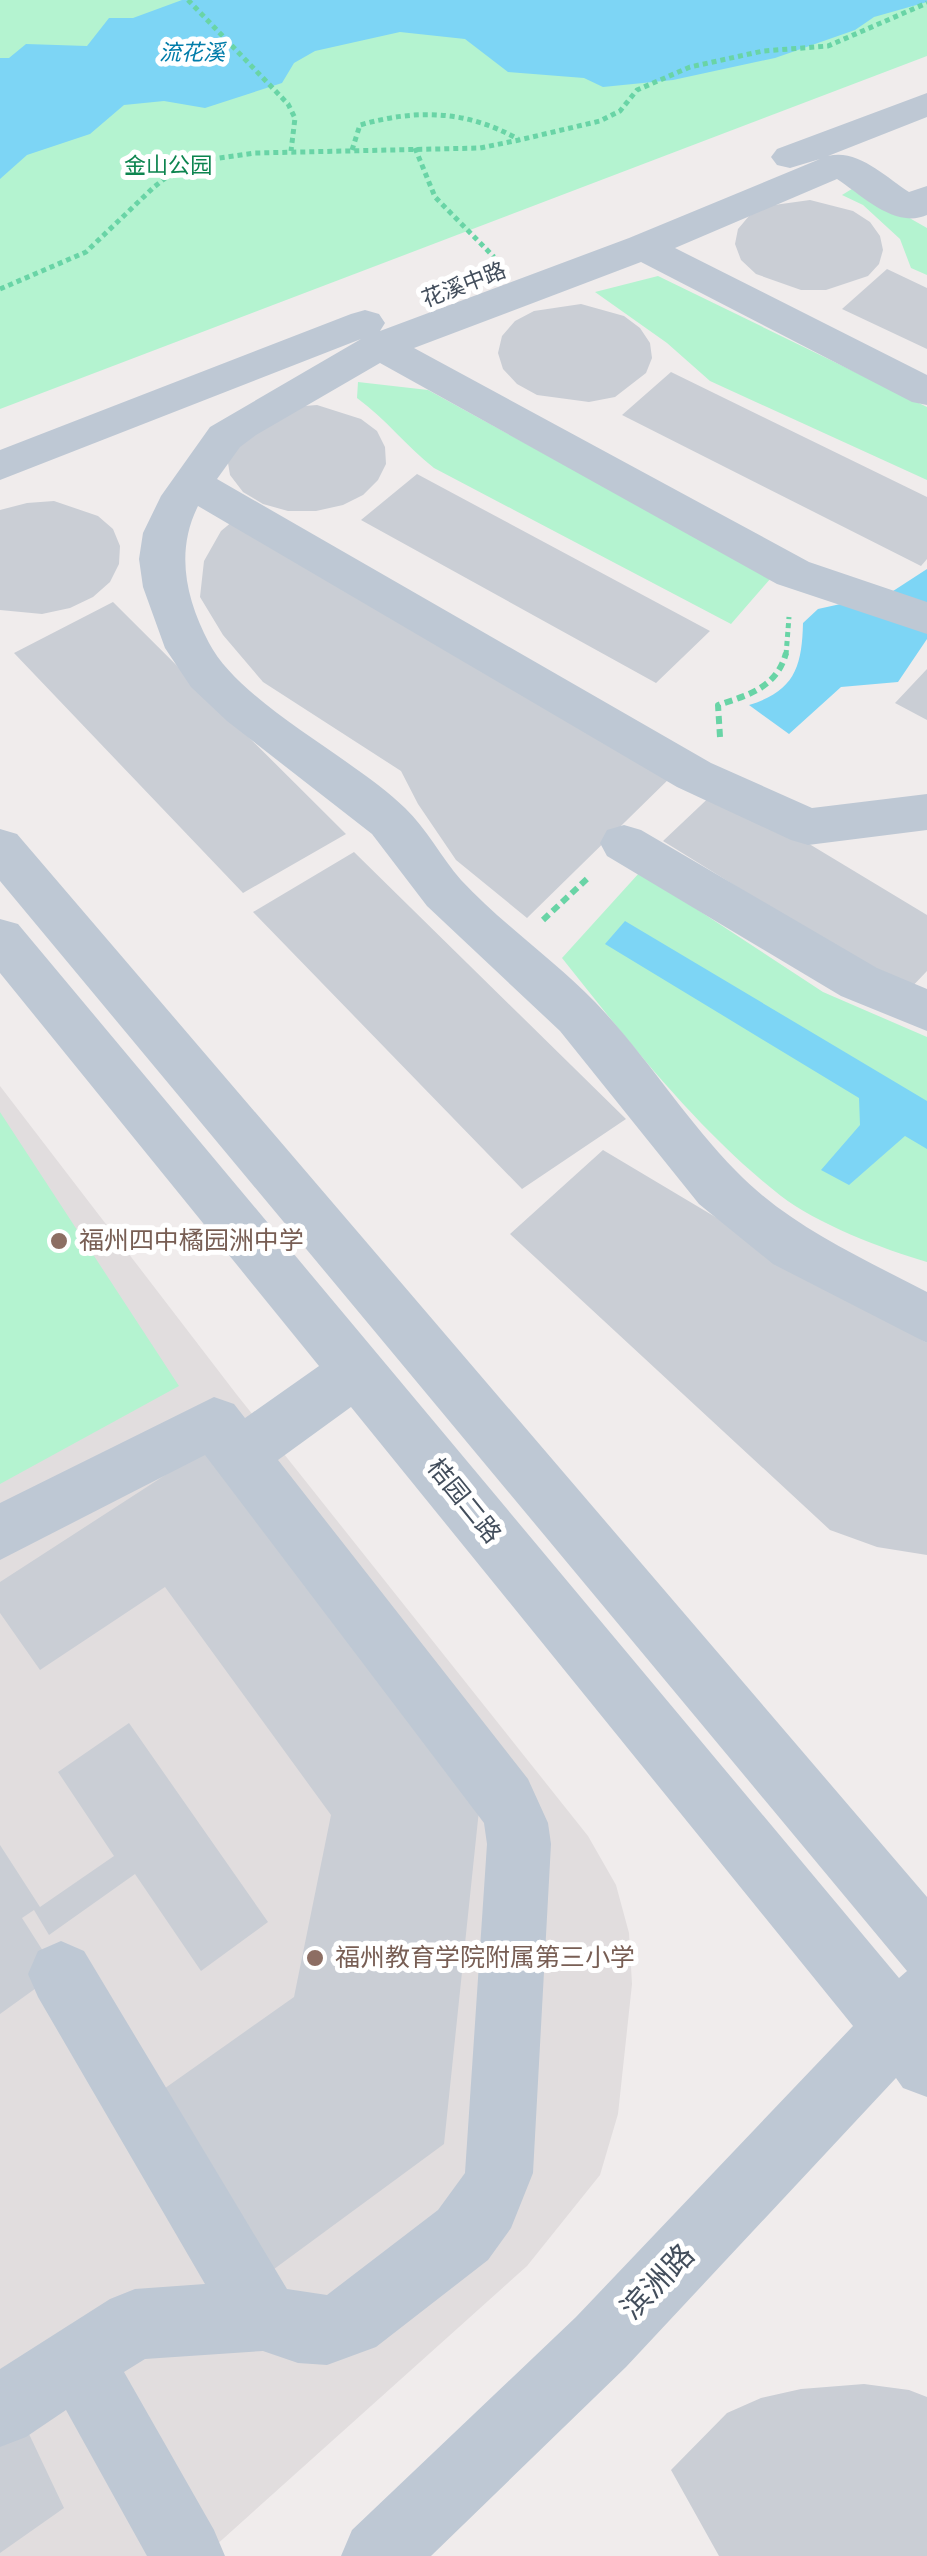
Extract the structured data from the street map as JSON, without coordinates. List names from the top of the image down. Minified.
{"streets":{"street":["花溪中路","桔园二路","滨洲路"]},"crossings":[["桔园二路","滨洲路"]],"water":["流花溪"],"parks":["金山公园"],"places":["福州四中橘园洲中学","福州教育学院附属第三小学"]}
